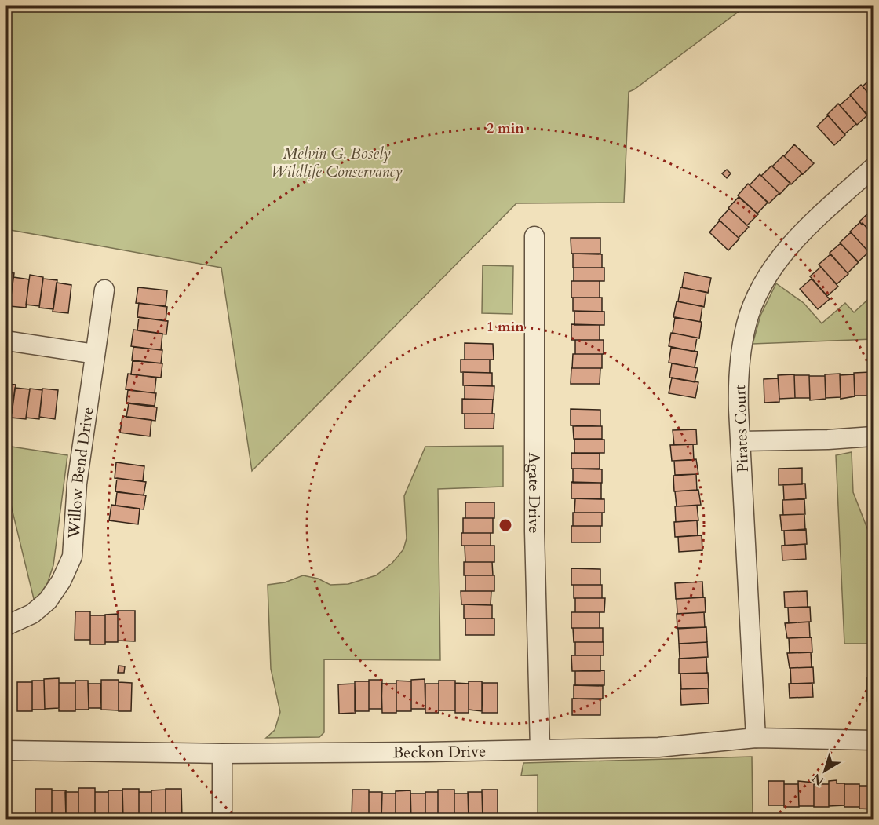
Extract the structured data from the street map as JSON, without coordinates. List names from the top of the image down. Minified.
{"streets":{"street":["Pirates Court","Willow Bend Drive","Agate Drive","Beckon Drive"]},"crossings":[["Pirates Court","Beckon Drive"],["Agate Drive","Beckon Drive"]],"parks":["Melvin G. Bosely Wildlife Conservancy"],"north":"bottom left","rings":["2 min","1 min"]}
